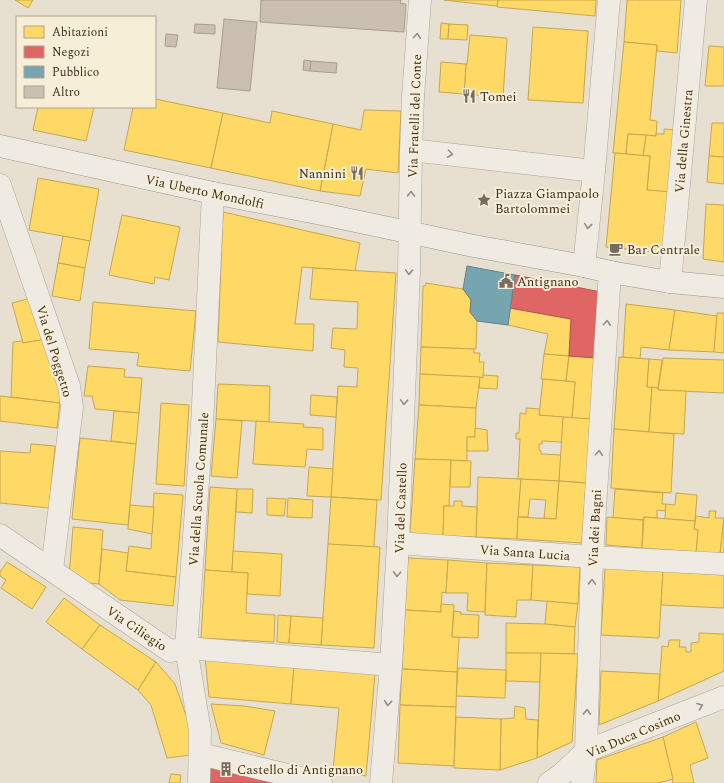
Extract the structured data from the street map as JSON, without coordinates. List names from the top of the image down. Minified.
{"streets":{"street":["Via Fratelli del Conte","Via della Ginestra","Via Uberto Mondolfi","Via del Poggetto","Via della Scuola Comunale","Via del Castello","Via dei Bagni","Via Santa Lucia","Via Ciliegio","Via Duca Cosimo"]},"crossings":[["Via Fratelli del Conte","Via Uberto Mondolfi"],["Via Fratelli del Conte","Via del Castello"],["Via Uberto Mondolfi","Via della Scuola Comunale"],["Via Uberto Mondolfi","Via del Castello"],["Via del Poggetto","Via Ciliegio"],["Via della Scuola Comunale","Via Ciliegio"],["Via del Castello","Via Santa Lucia"],["Via del Castello","Via Ciliegio"],["Via dei Bagni","Via Santa Lucia"],["Via dei Bagni","Via Duca Cosimo"]],"one_way":["Via del Castello","Via dei Bagni","Via Duca Cosimo"],"places":{"restaurant":["Tomei","Nannini"],"place":["Piazza Giampaolo Bartolommei"],"cafe":["Bar Centrale"],"public building":["Antignano"],"building":["Castello di Antignano"]},"legend":["Abitazioni","Negozi","Pubblico","Altro"]}
